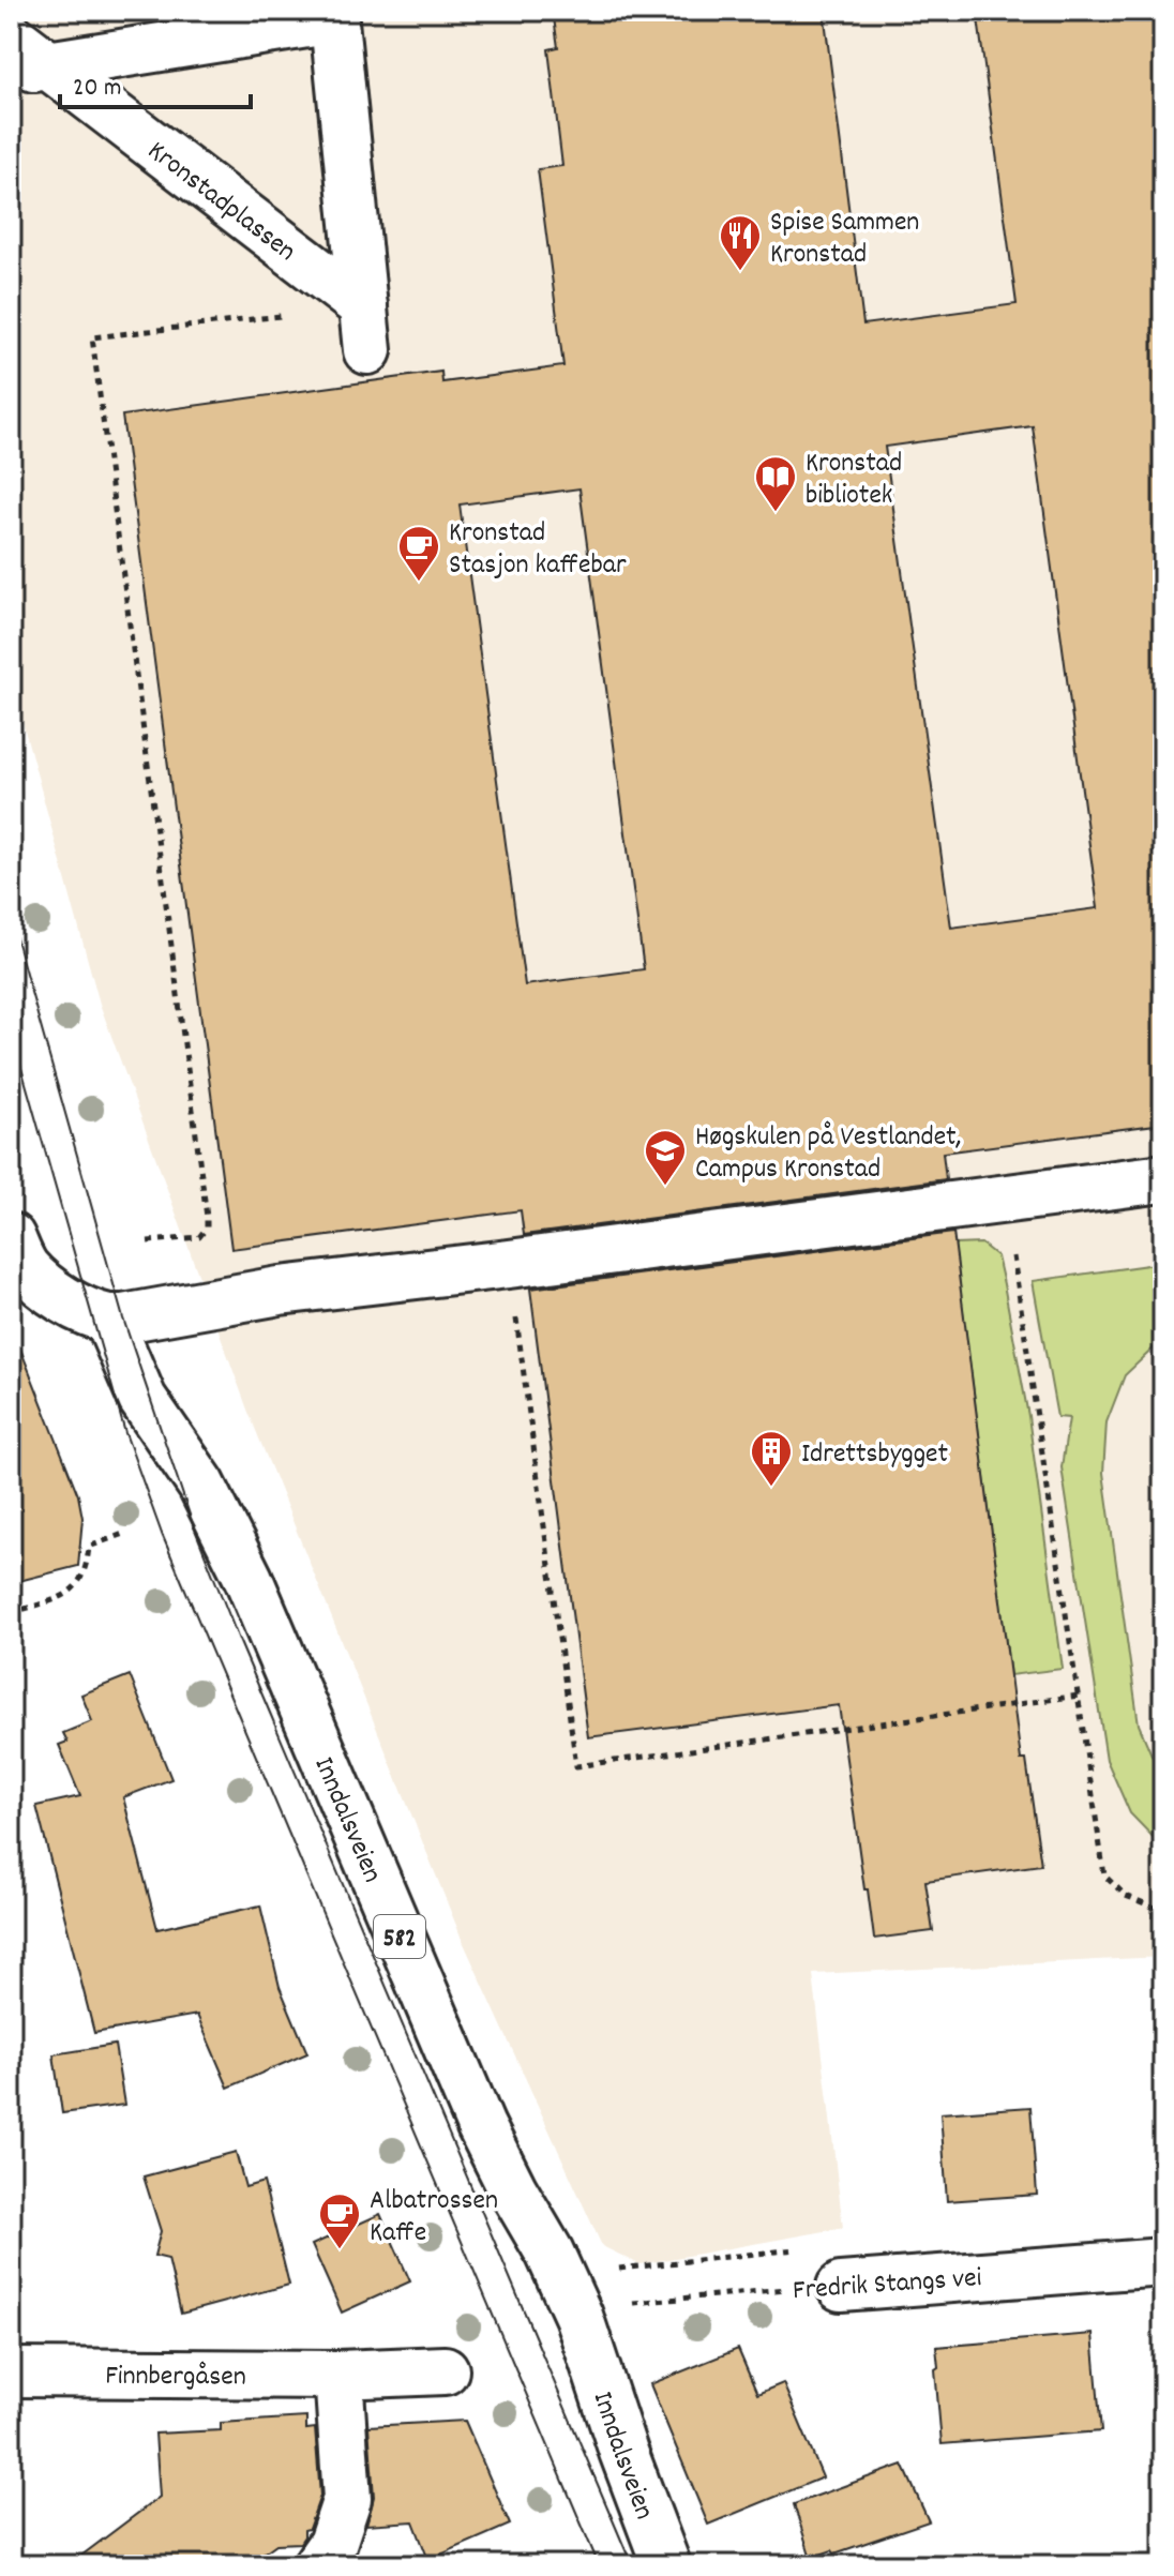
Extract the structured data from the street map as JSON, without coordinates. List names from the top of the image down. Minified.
{"streets":{"street":["Kronstadplassen","Inndalsveien","582","Fredrik Stangs vei","Finnbergåsen"]},"places":{"restaurant":["Spise Sammen Kronstad"],"library":["Kronstad bibliotek"],"cafe":["Kronstad Stasjon kaffebar","Albatrossen Kaffe"],"school or university":["Høgskulen på Vestlandet, Campus Kronstad"],"building":["Idrettsbygget"]},"scale_bar":"20 m"}
